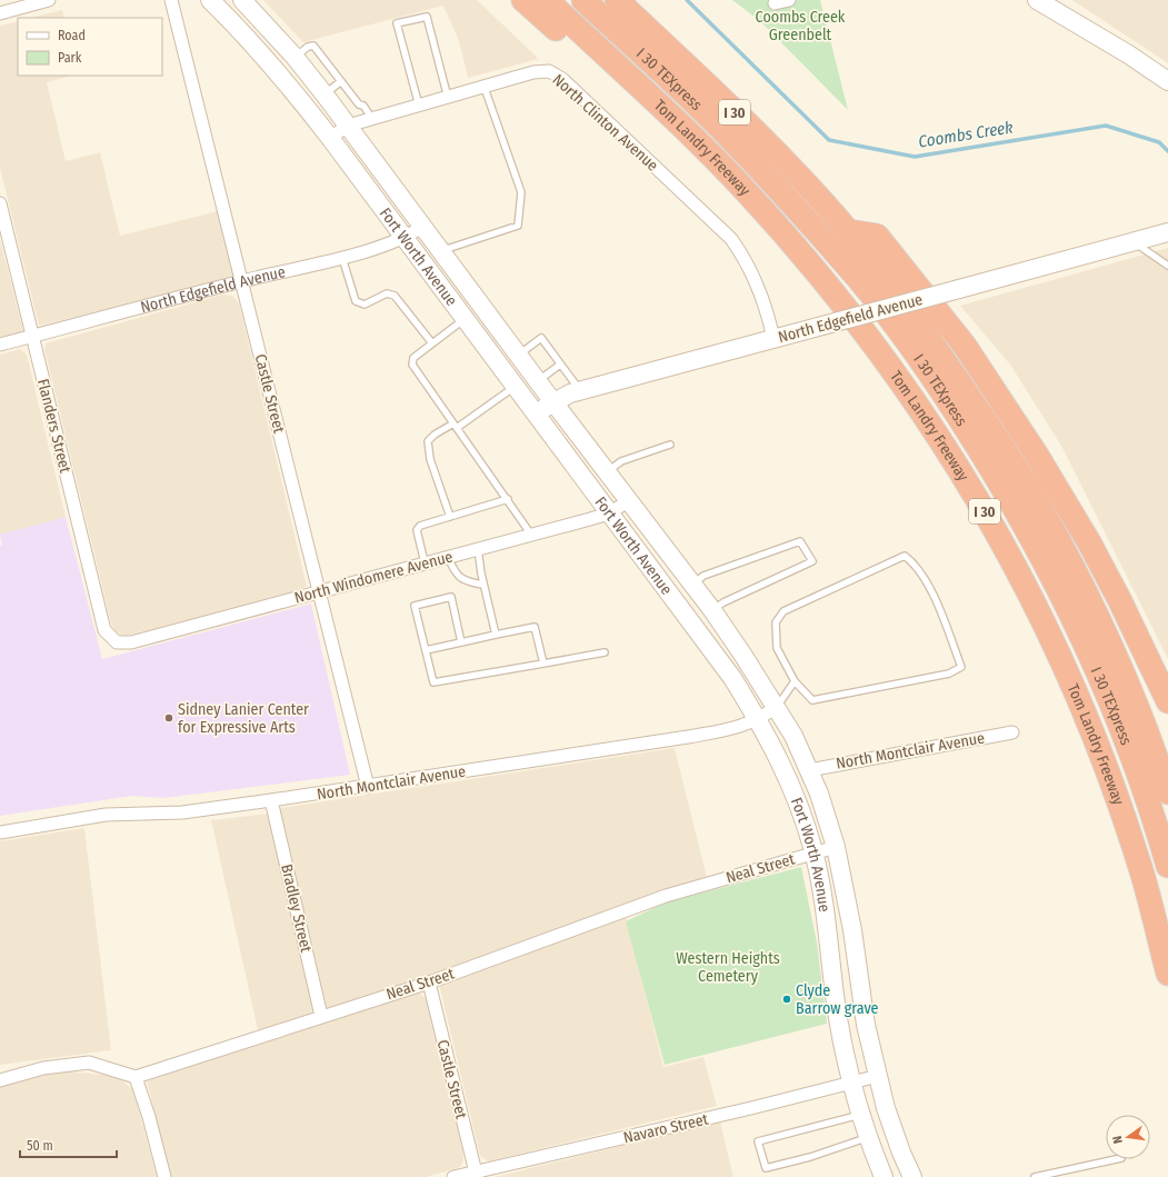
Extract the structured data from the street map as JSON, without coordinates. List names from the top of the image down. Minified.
{"streets":{"highway":["I 30 TEXpress","I 30","Tom Landry Freeway"],"main road":["Fort Worth Avenue","North Edgefield Avenue"],"street":["North Clinton Avenue","Castle Street","Flanders Street","North Windomere Avenue","North Montclair Avenue","Neal Street","Bradley Street","Navaro Street"]},"crossings":[["North Clinton Avenue","Fort Worth Avenue"],["North Clinton Avenue","North Edgefield Avenue"],["Fort Worth Avenue","North Edgefield Avenue"],["Fort Worth Avenue","North Windomere Avenue"],["Fort Worth Avenue","North Montclair Avenue"],["Fort Worth Avenue","Neal Street"],["Fort Worth Avenue","Navaro Street"],["North Edgefield Avenue","Castle Street"],["North Edgefield Avenue","Flanders Street"],["Castle Street","North Windomere Avenue"],["Castle Street","North Montclair Avenue"],["Castle Street","Neal Street"],["Castle Street","Navaro Street"],["Flanders Street","North Windomere Avenue"],["North Montclair Avenue","Bradley Street"],["Neal Street","Bradley Street"]],"water":["Coombs Creek"],"parks":["Coombs Creek Greenbelt","Western Heights Cemetery"],"places":["Sidney Lanier Center for Expressive Arts","Clyde Barrow grave"],"legend":["Road","Park"],"scale_bar":"50 m","north":"left"}
